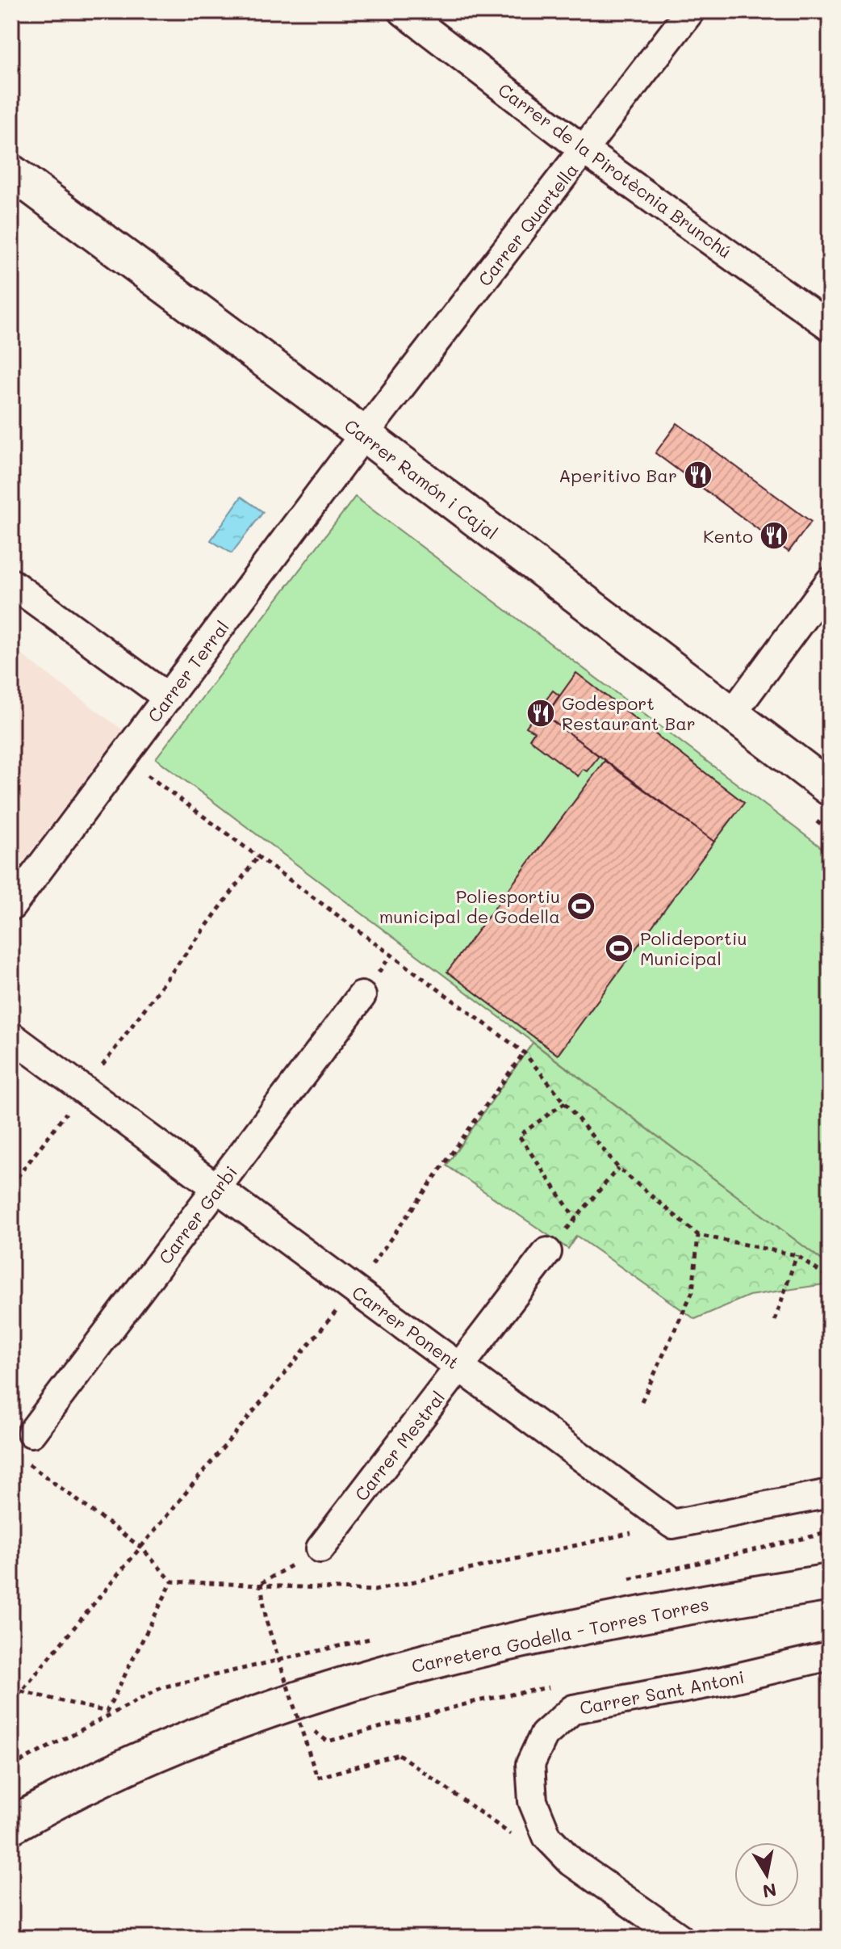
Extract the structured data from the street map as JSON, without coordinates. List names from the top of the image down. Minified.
{"streets":{"main road":["Carretera Godella - Torres Torres"],"street":["Carrer de la Pirotècnia Brunchú","Carrer Quartella","Carrer Ramón i Cajal","Carrer Terral","Carrer Garbi","Carrer Ponent","Carrer Mestral","Carrer Sant Antoni"]},"crossings":[["Carrer de la Pirotècnia Brunchú","Carrer Quartella"],["Carrer Quartella","Carrer Ramón i Cajal"],["Carrer Quartella","Carrer Terral"],["Carrer Ramón i Cajal","Carrer Terral"],["Carrer Garbi","Carrer Ponent"],["Carrer Ponent","Carrer Mestral"]],"places":{"restaurant":["Aperitivo Bar","Kento","Godesport Restaurant Bar"],"sports":["Poliesportiu municipal de Godella","Polideportiu Municipal"]},"north":"bottom"}
